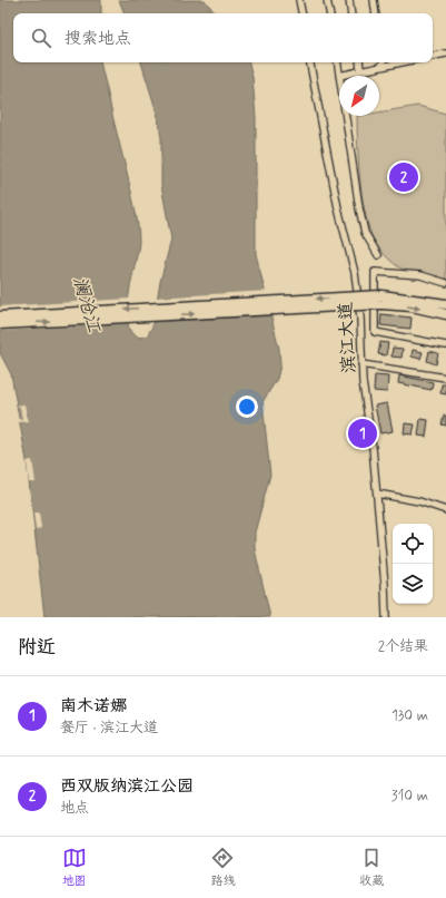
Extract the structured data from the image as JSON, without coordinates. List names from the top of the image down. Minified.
{"streets":{"street":["滨江大道"]},"water":["澜沧江"],"north":"bottom left","page":{"search":"搜索地点","pins":["2","1"],"heading":["附近","2个结果"],"list":[{"mark":"1","name":"南木诺娜","note":"餐厅 · 滨江大道","value":"130 m"},{"mark":"2","name":"西双版纳滨江公园","note":"地点","value":"310 m"}],"nav":["地图","路线","收藏"]}}
